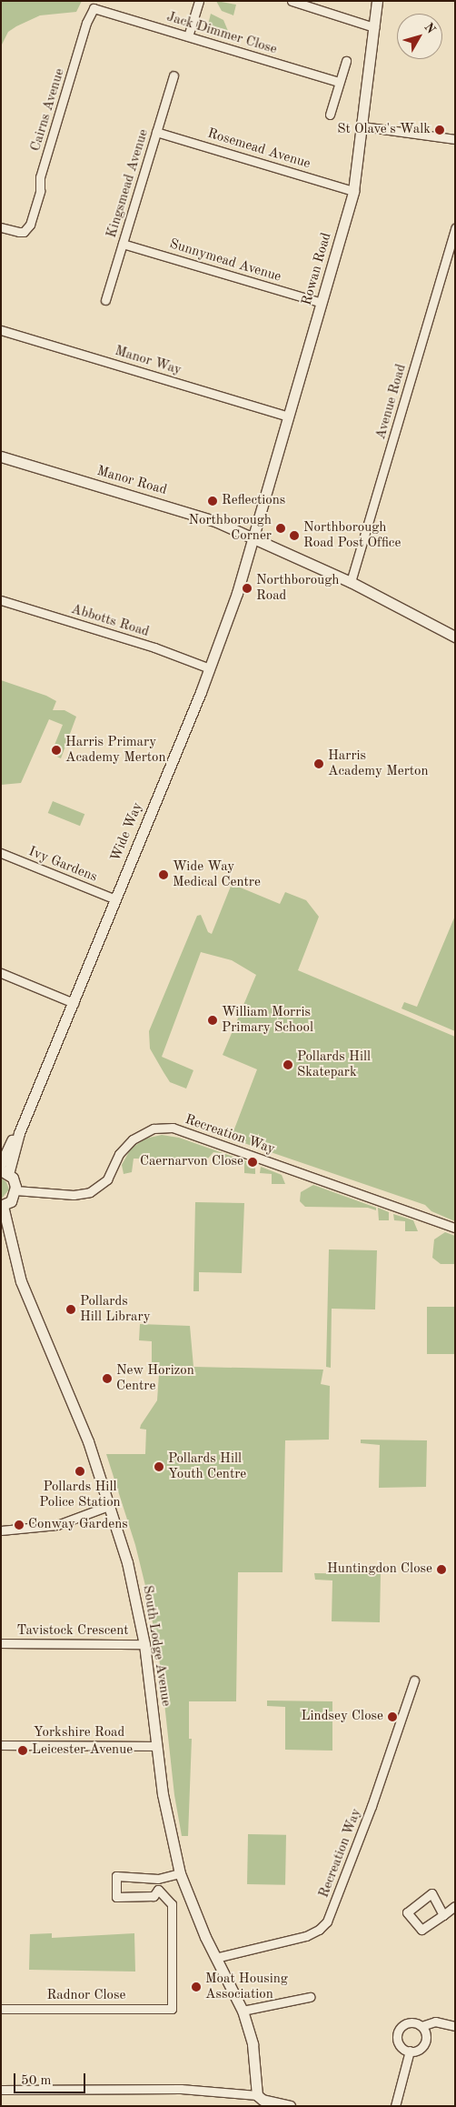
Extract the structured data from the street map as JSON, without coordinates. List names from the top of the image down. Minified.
{"streets":{"street":["Jack Dimmer Close","Cairns Avenue","Rosemead Avenue","Kingsmead Avenue","Sunnymead Avenue","Rowan Road","Manor Way","Avenue Road","Manor Road","Abbotts Road","Wide Way","Ivy Gardens","Recreation Way","Tavistock Crescent","South Lodge Avenue","Yorkshire Road","Radnor Close"]},"crossings":[["Jack Dimmer Close","Cairns Avenue"],["Rosemead Avenue","Kingsmead Avenue"],["Rosemead Avenue","Rowan Road"],["Kingsmead Avenue","Sunnymead Avenue"],["Sunnymead Avenue","Rowan Road"],["Rowan Road","Manor Way"],["Rowan Road","Manor Road"],["Rowan Road","Wide Way"],["Manor Road","Wide Way"],["Abbotts Road","Wide Way"],["Wide Way","Ivy Gardens"],["Recreation Way","South Lodge Avenue"],["Tavistock Crescent","South Lodge Avenue"],["South Lodge Avenue","Yorkshire Road"]],"places":["St Olave's Walk","Reflections","Northborough Corner","Northborough Road Post Office","Northborough Road","Harris Primary Academy Merton","Harris Academy Merton","Wide Way Medical Centre","William Morris Primary School","Pollards Hill Skatepark","Caernarvon Close","Pollards Hill Library","New Horizon Centre","Pollards Hill Youth Centre","Pollards Hill Police Station","Conway Gardens","Huntingdon Close","Lindsey Close","Leicester Avenue","Moat Housing Association"],"scale_bar":"50 m","north":"top right"}
